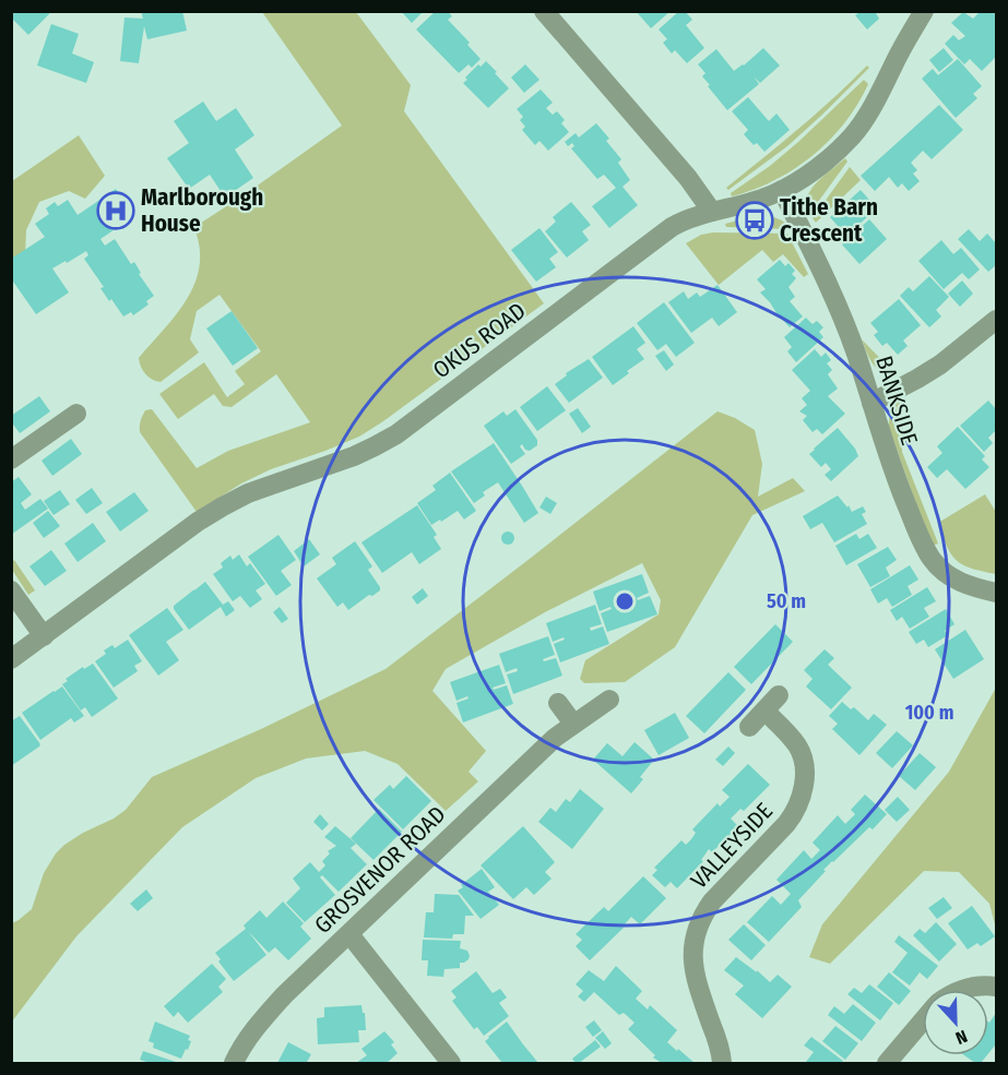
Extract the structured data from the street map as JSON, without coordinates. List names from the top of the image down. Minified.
{"streets":{"street":["OKUS ROAD","BANKSIDE","VALLEYSIDE","GROSVENOR ROAD"]},"crossings":[["OKUS ROAD","BANKSIDE"]],"places":{"hospital":["Marlborough House"],"bus stop":["Tithe Barn Crescent"]},"north":"bottom","rings":["50 m","100 m"]}
